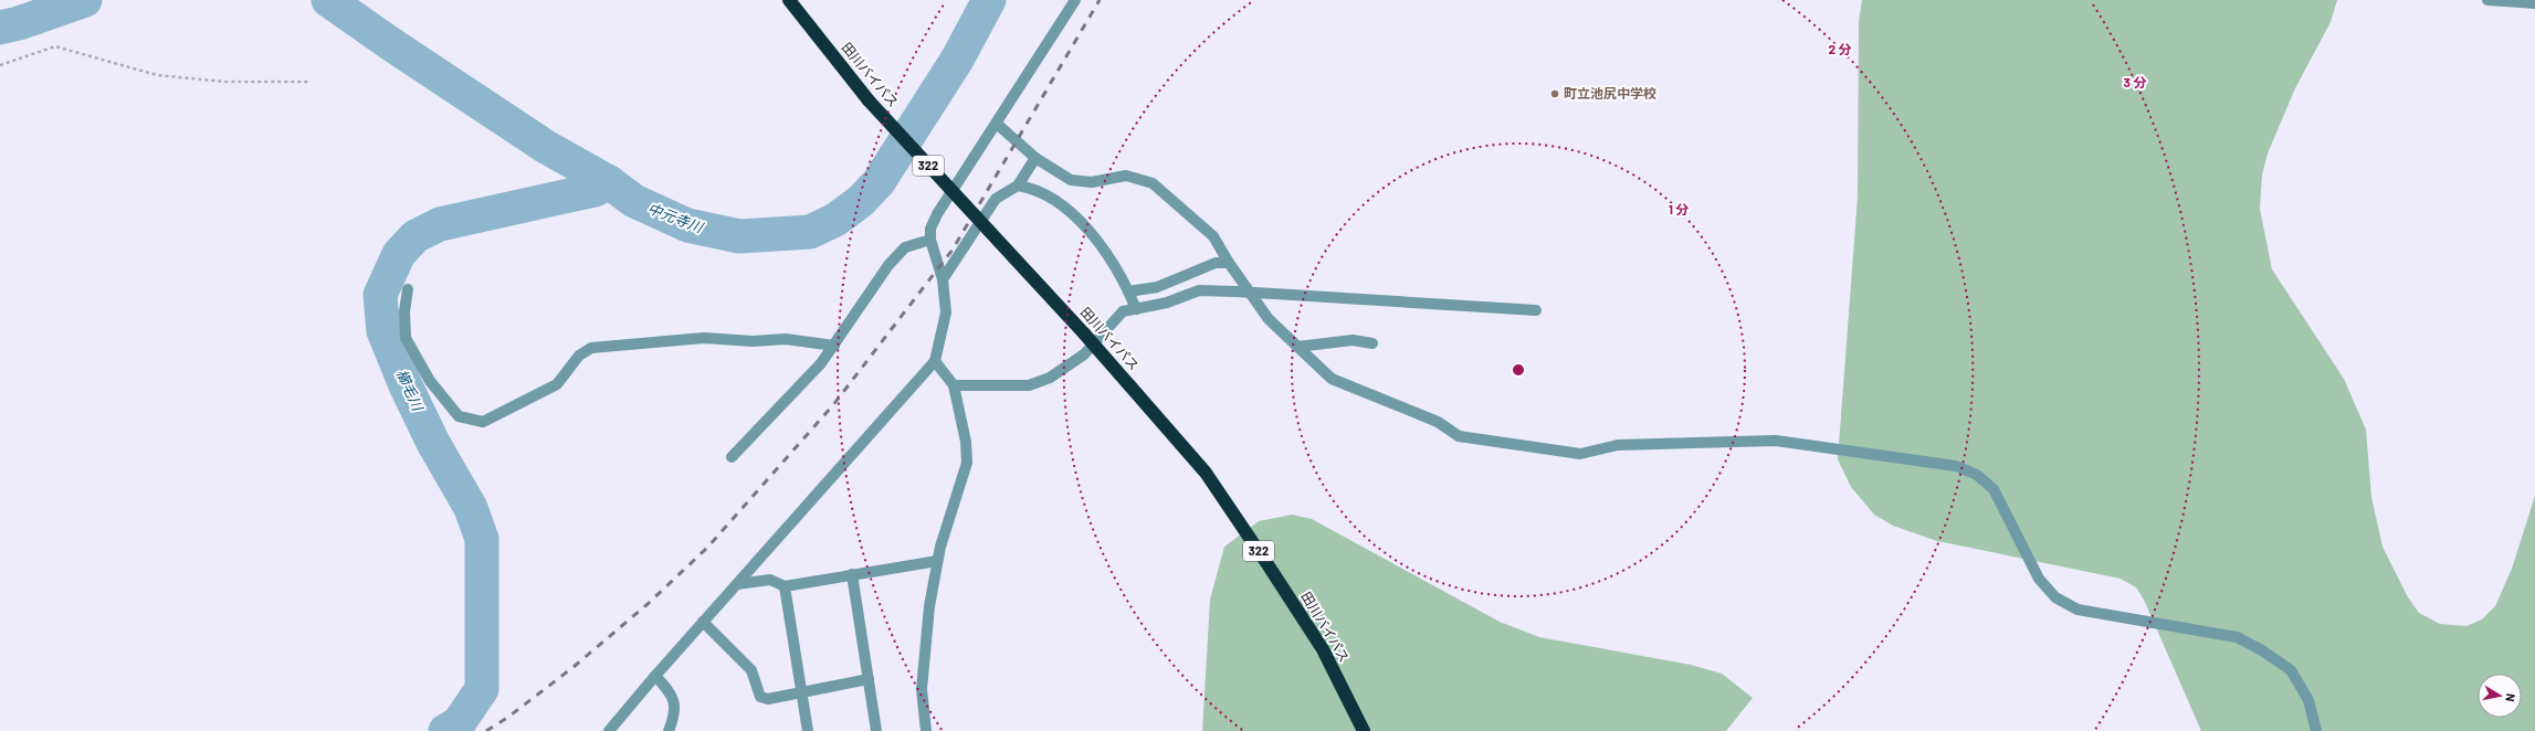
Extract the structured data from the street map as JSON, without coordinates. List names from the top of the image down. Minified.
{"streets":{"highway":["田川バイパス","322"]},"water":["中元寺川","櫛毛川"],"places":["町立池尻中学校"],"north":"right","rings":["2 分","3 分","1 分"]}
